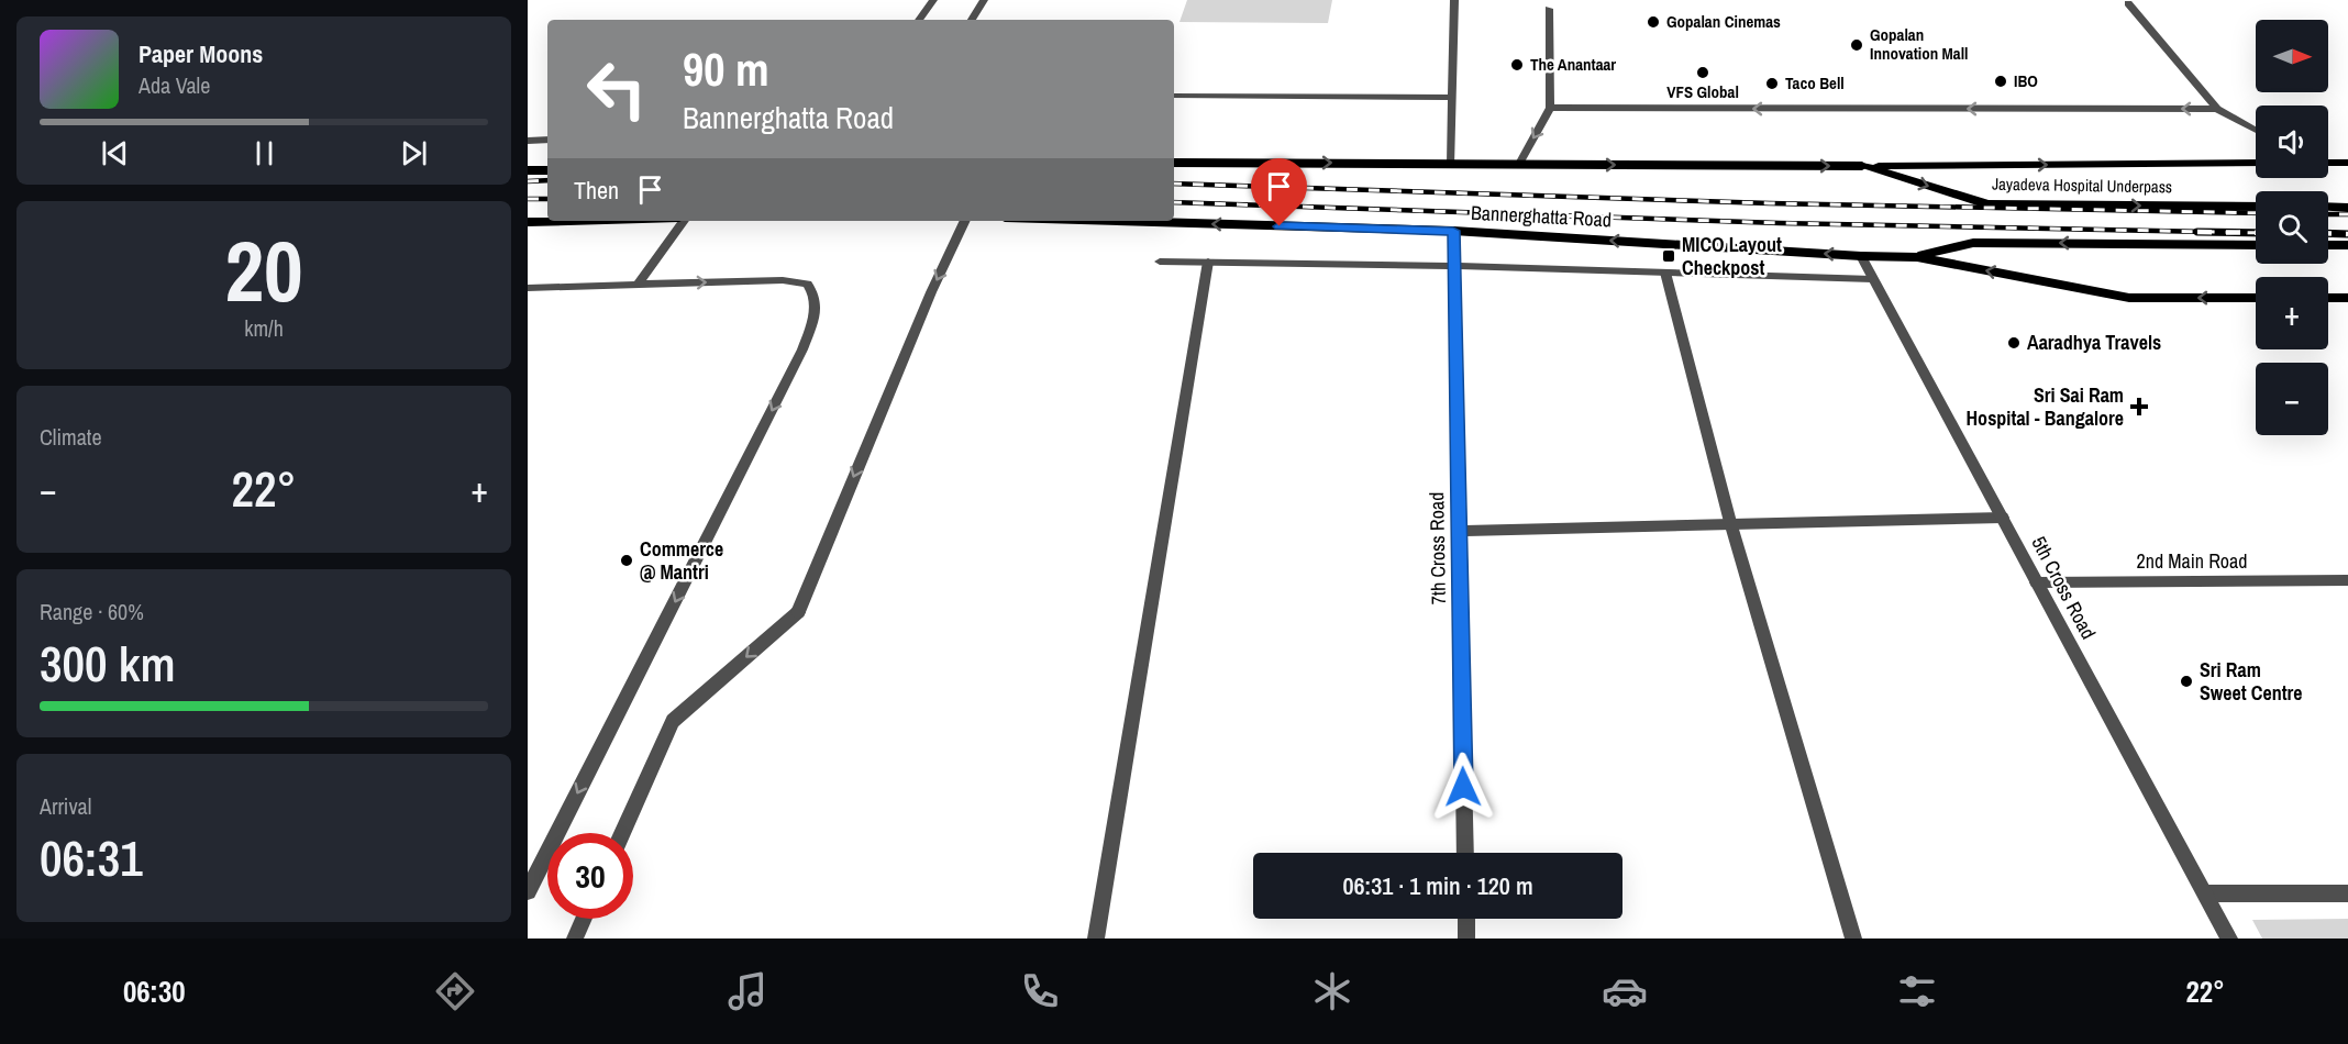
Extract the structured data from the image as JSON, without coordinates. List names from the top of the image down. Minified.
{"streets":{"highway":["Bannerghatta Road"],"main road":["Jayadeva Hospital Underpass"],"street":["7th Cross Road","2nd Main Road","5th Cross Road"]},"crossings":[["Bannerghatta Road","7th Cross Road"],["Bannerghatta Road","5th Cross Road"],["2nd Main Road","5th Cross Road"]],"places":{"other":["Gopalan Cinemas","Gopalan Innovation Mall","The Anantaar","VFS Global","IBO","Taco Bell","Aaradhya Travels","Commerce @ Mantri","Sri Ram Sweet Centre"],"transit":["MICO Layout Checkpost"],"health":["Sri Sai Ram Hospital - Bangalore"]},"north":"right","page":{"map_buttons":["+","−"],"turn":["90 m","Bannerghatta Road"],"song":["Paper Moons","Ada Vale"],"then":"Then","tile":[["20","km/h"],"Climate",["Range · 60%","300 km"],["Arrival","06:31"]],"heat":["−","22°","+"],"limit":"30","trip":"06:31 · 1 min · 120 m","tabs":["06:30","22°"]}}
